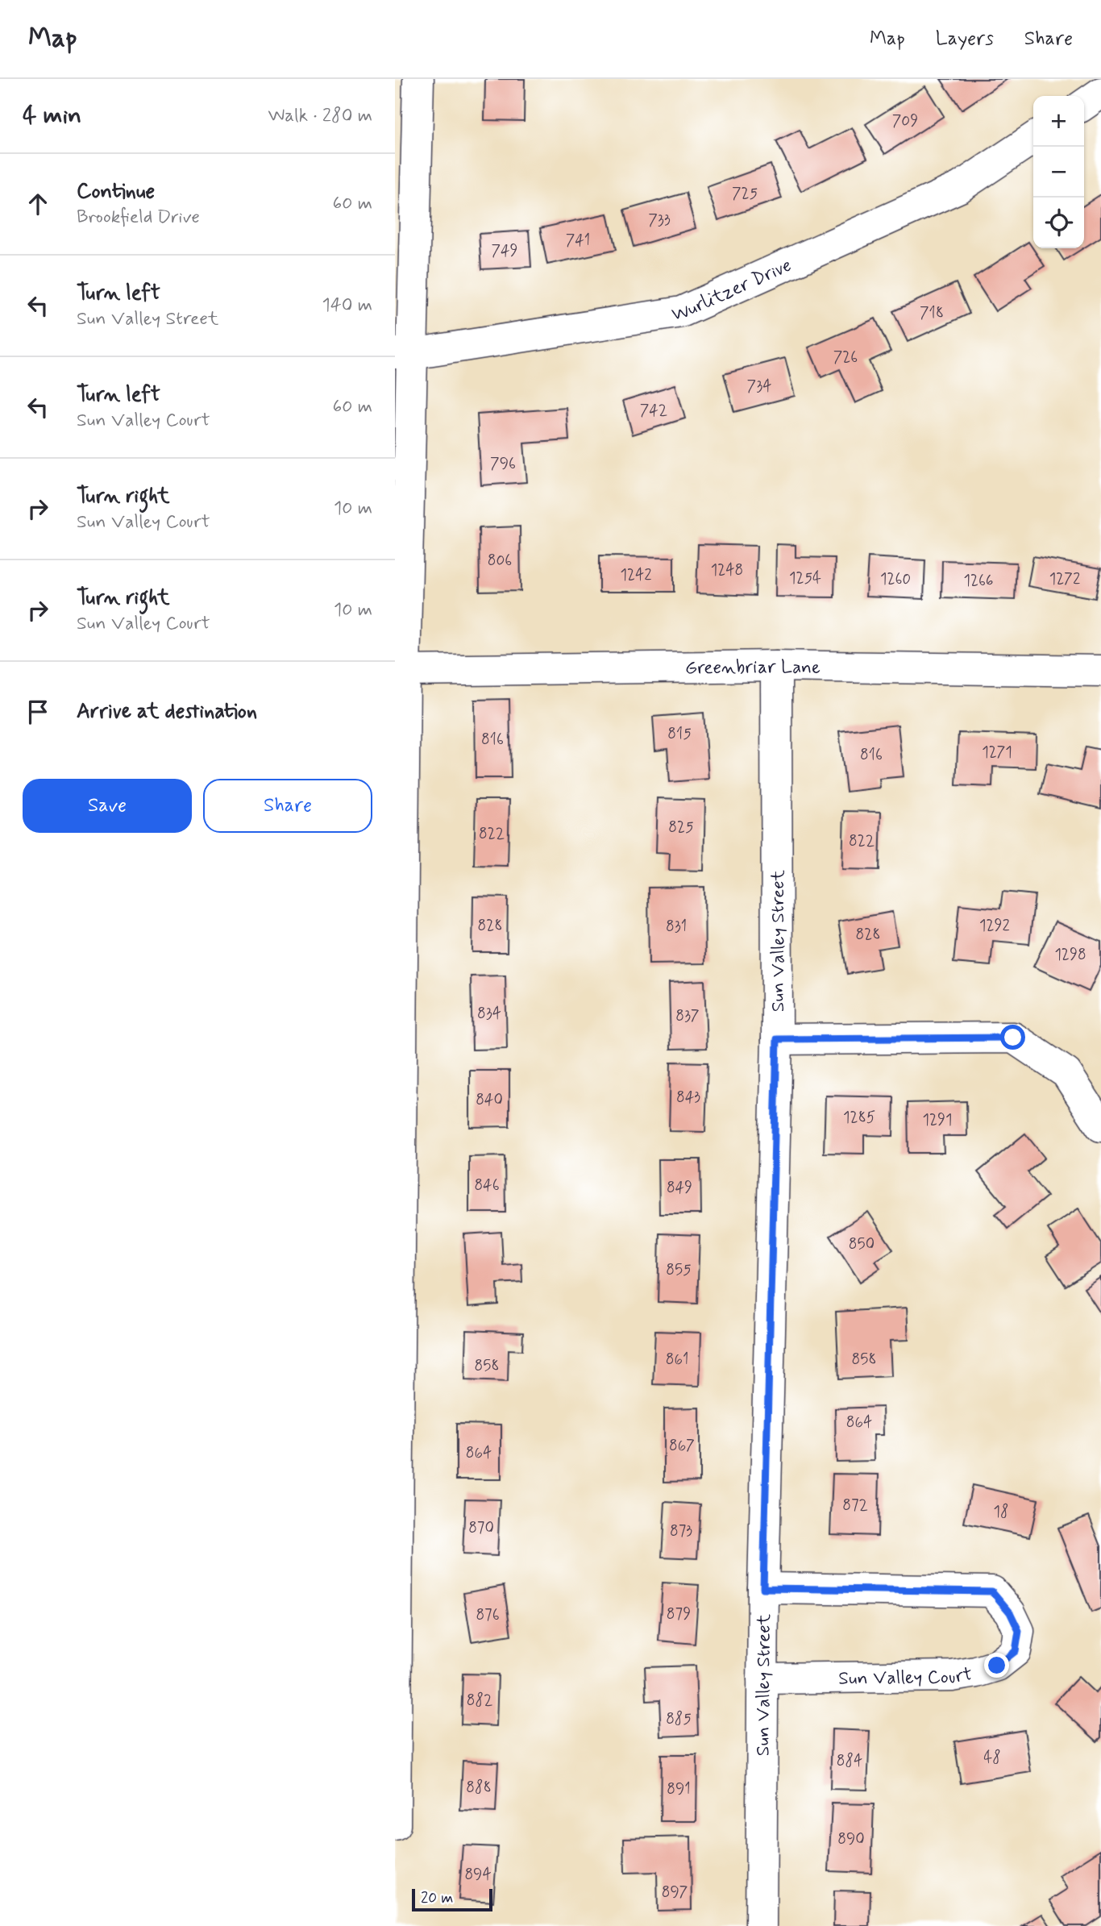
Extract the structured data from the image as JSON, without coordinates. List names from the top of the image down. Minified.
{"streets":{"street":["Wurlitzer Drive","Greenbriar Lane","Sun Valley Street","Sun Valley Court"]},"crossings":[["Greenbriar Lane","Sun Valley Street"],["Sun Valley Street","Sun Valley Court"]],"house_numbers":["709","725","733","741","749","718","726","734","742","796","806","1248","1242","1254","1260","1272","1266","815","816","1271","816","825","822","822","828","1292","831","828","1298","834","837","843","840","1285","1291","846","849","850","855","861","858","858","864","867","864","872","18","870","873","879","876","882","885","48","884","888","891","890","894","897"],"scale_bar":"20 m","page":{"header":"Map","nav":["Map","Layers","Share"],"heading":["4 min","Walk · 280 m"],"map_buttons":["+","−"],"list":[["Continue","Brookfield Drive","60 m"],["Turn left","Sun Valley Street","140 m"],["Turn left","Sun Valley Court","60 m"],["Turn right","Sun Valley Court","10 m"],["Turn right","Sun Valley Court","10 m"],"Arrive at destination"],"buttons":["Save","Share"],"scale":"20 m"}}
